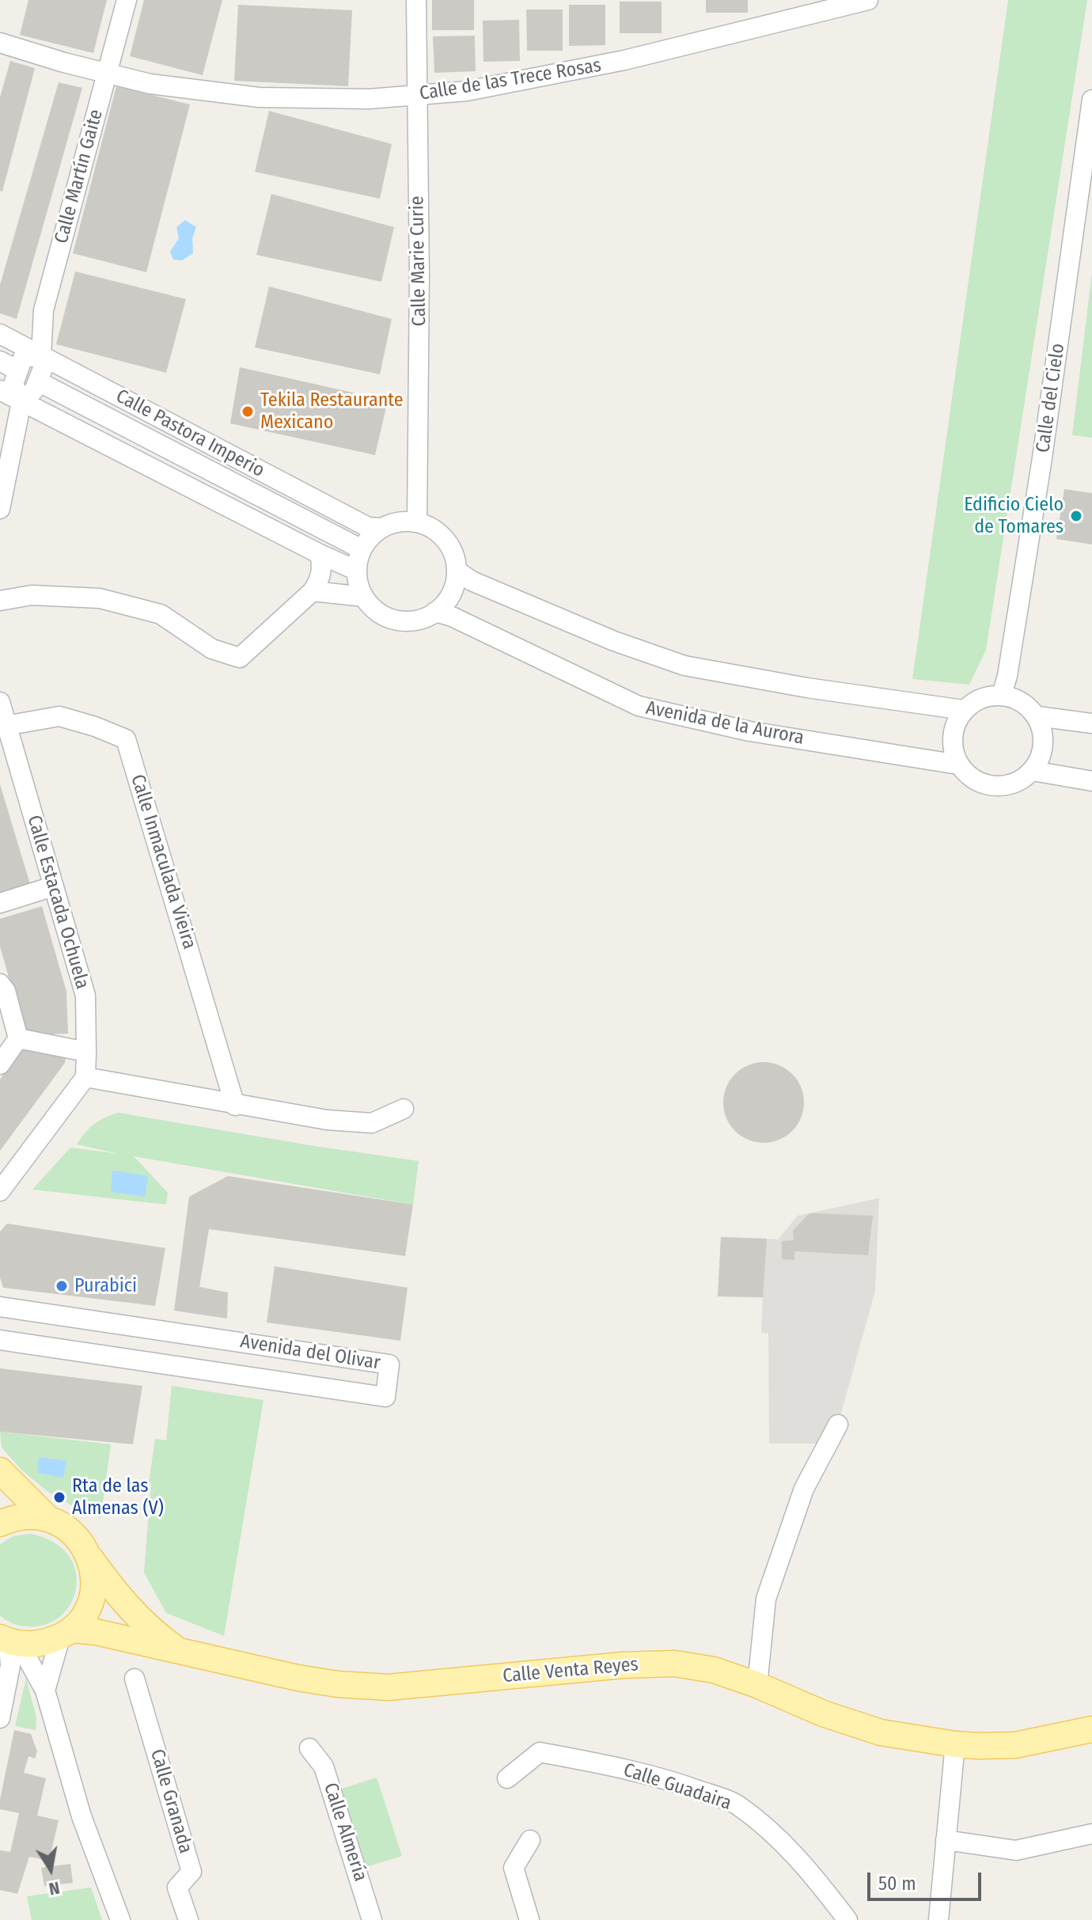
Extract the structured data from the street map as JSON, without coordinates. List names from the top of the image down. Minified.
{"streets":{"main road":["Calle Venta Reyes"],"street":["Calle de las Trece Rosas","Calle Martín Gaite","Calle Marie Curie","Calle del Cielo","Calle Pastora Imperio","Avenida de la Aurora","Calle Inmaculada Vieira","Calle Estacada Ochuela","Avenida del Olivar","Calle Guadaira","Calle Granada","Calle Almería"]},"crossings":[["Calle de las Trece Rosas","Calle Martín Gaite"],["Calle de las Trece Rosas","Calle Marie Curie"],["Calle Martín Gaite","Calle Pastora Imperio"],["Calle Marie Curie","Calle Pastora Imperio"],["Calle Marie Curie","Avenida de la Aurora"],["Calle del Cielo","Avenida de la Aurora"],["Calle Pastora Imperio","Avenida de la Aurora"],["Calle Inmaculada Vieira","Calle Estacada Ochuela"]],"places":["Tekila Restaurante Mexicano","Edificio Cielo de Tomares","Purabici","Rta de las Almenas (V)"],"scale_bar":"50 m","north":"bottom"}
